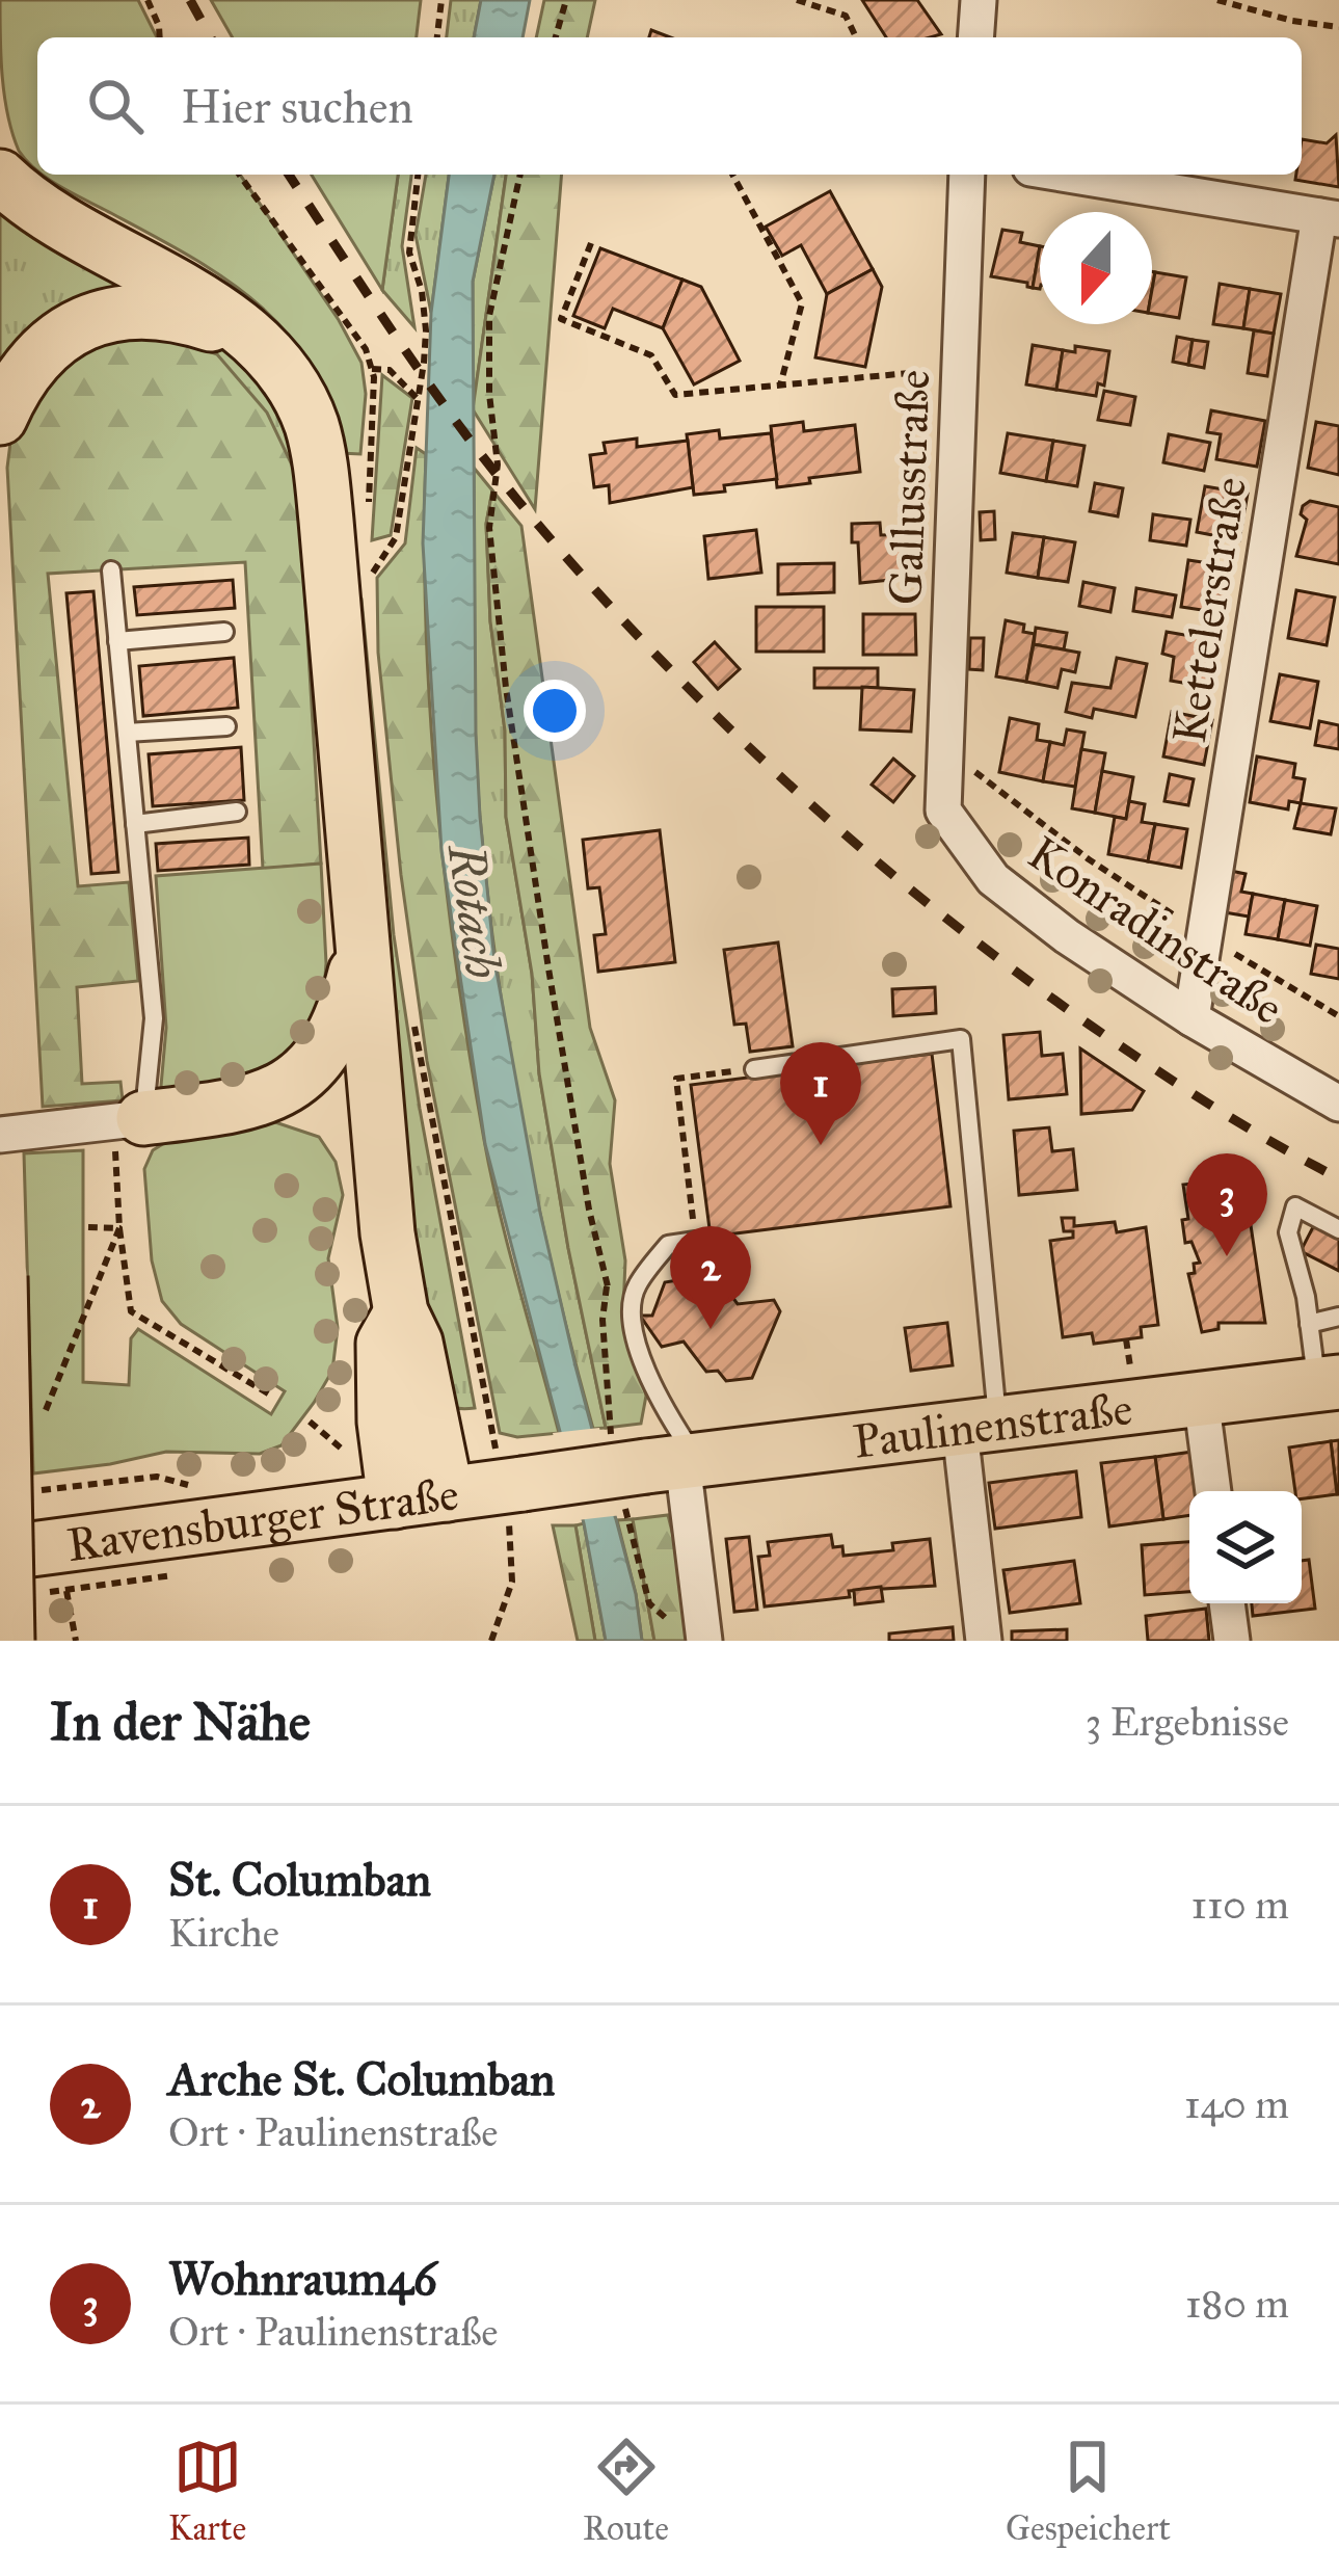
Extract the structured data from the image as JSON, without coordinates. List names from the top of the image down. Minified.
{"streets":{"main road":["Paulinenstraße","Ravensburger Straße"],"street":["Gallusstraße","Kettelerstraße","Konradinstraße"]},"crossings":[["Gallusstraße","Konradinstraße"],["Kettelerstraße","Konradinstraße"],["Paulinenstraße","Ravensburger Straße"]],"water":["Rotach"],"north":"bottom","page":{"search":"Hier suchen","pins":["1","3","2"],"heading":["In der Nähe","3 Ergebnisse"],"list":[{"mark":"1","name":"St. Columban","note":"Kirche","value":"110 m"},{"mark":"2","name":"Arche St. Columban","note":"Ort · Paulinenstraße","value":"140 m"},{"mark":"3","name":"Wohnraum46","note":"Ort · Paulinenstraße","value":"180 m"}],"nav":["Karte","Route","Gespeichert"]}}
